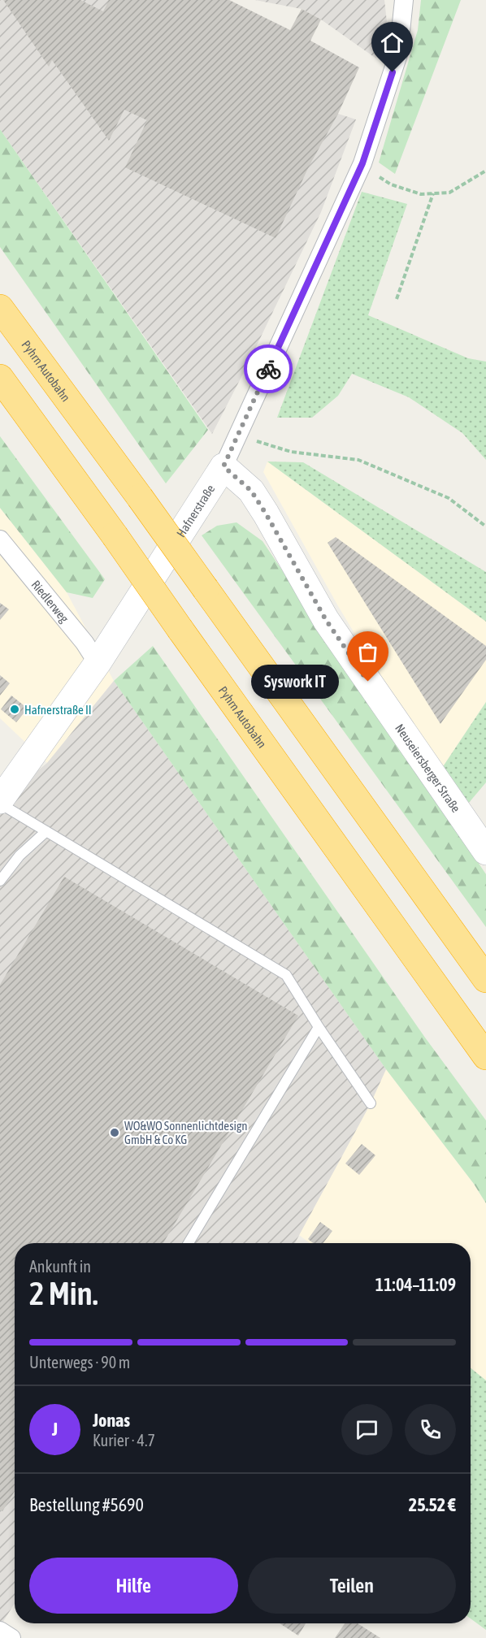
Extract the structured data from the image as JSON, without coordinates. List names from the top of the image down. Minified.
{"streets":{"highway":["Pyhrn Autobahn"],"street":["Hafnerstraße","Riedlerweg","Neuseiersberger Straße"]},"crossings":[["Hafnerstraße","Riedlerweg"],["Hafnerstraße","Neuseiersberger Straße"]],"places":["Syswork IT","Hafnerstraße II","WO&WO Sonnenlichtdesign GmbH & Co KG"],"page":{"bubble":"Syswork IT","heading":["2 Min.","Ankunft in","11:04–11:09"],"panel":["Jonas","Kurier · 4.7","Bestellung #5690","25.52 €"],"bar":"Unterwegs · 90 m","round":"J","buttons":["Hilfe","Teilen"]}}
